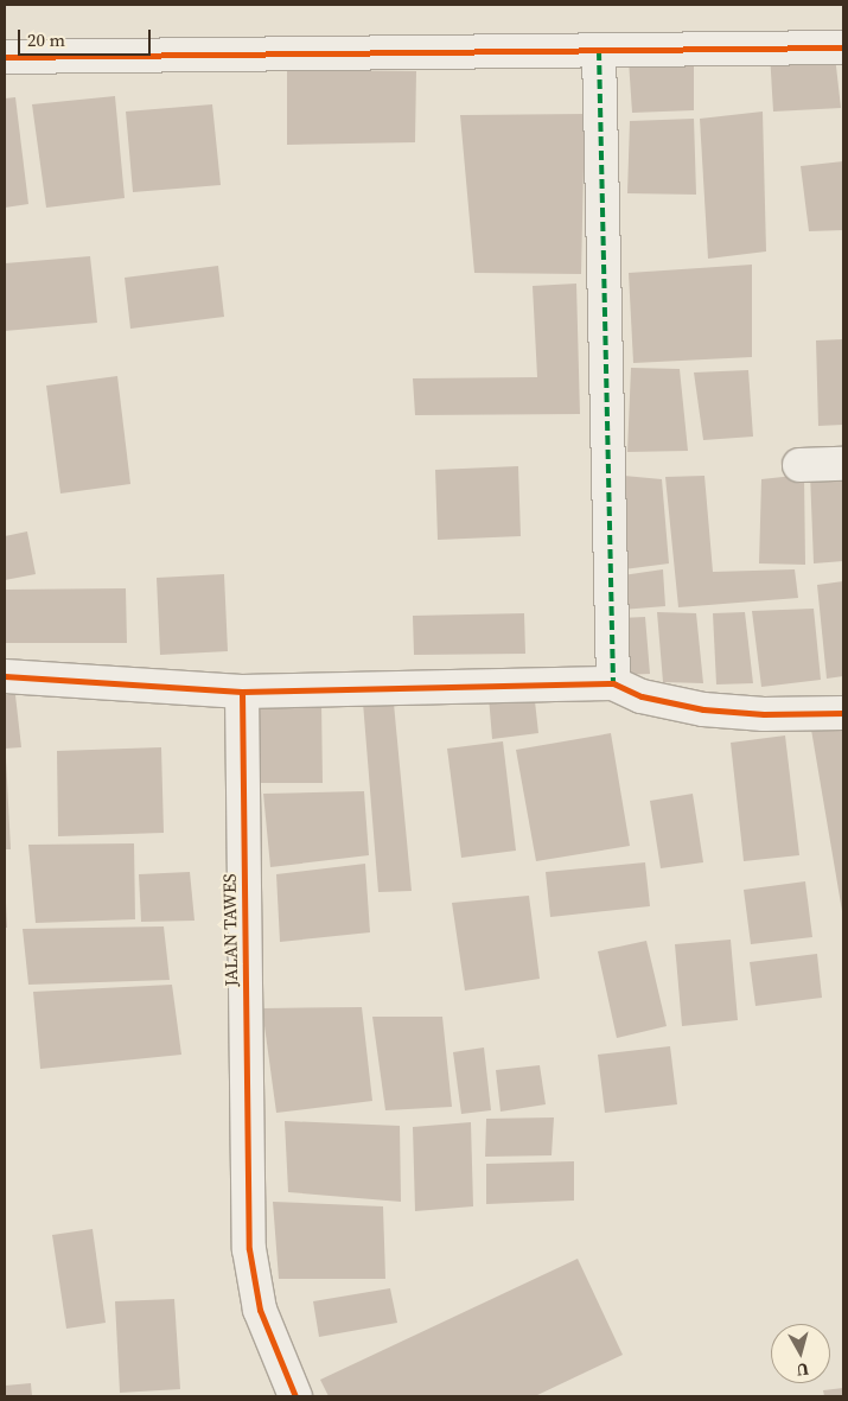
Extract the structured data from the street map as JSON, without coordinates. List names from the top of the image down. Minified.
{"streets":{"street":["JALAN TAWES"]},"scale_bar":"20 m","north":"bottom"}
